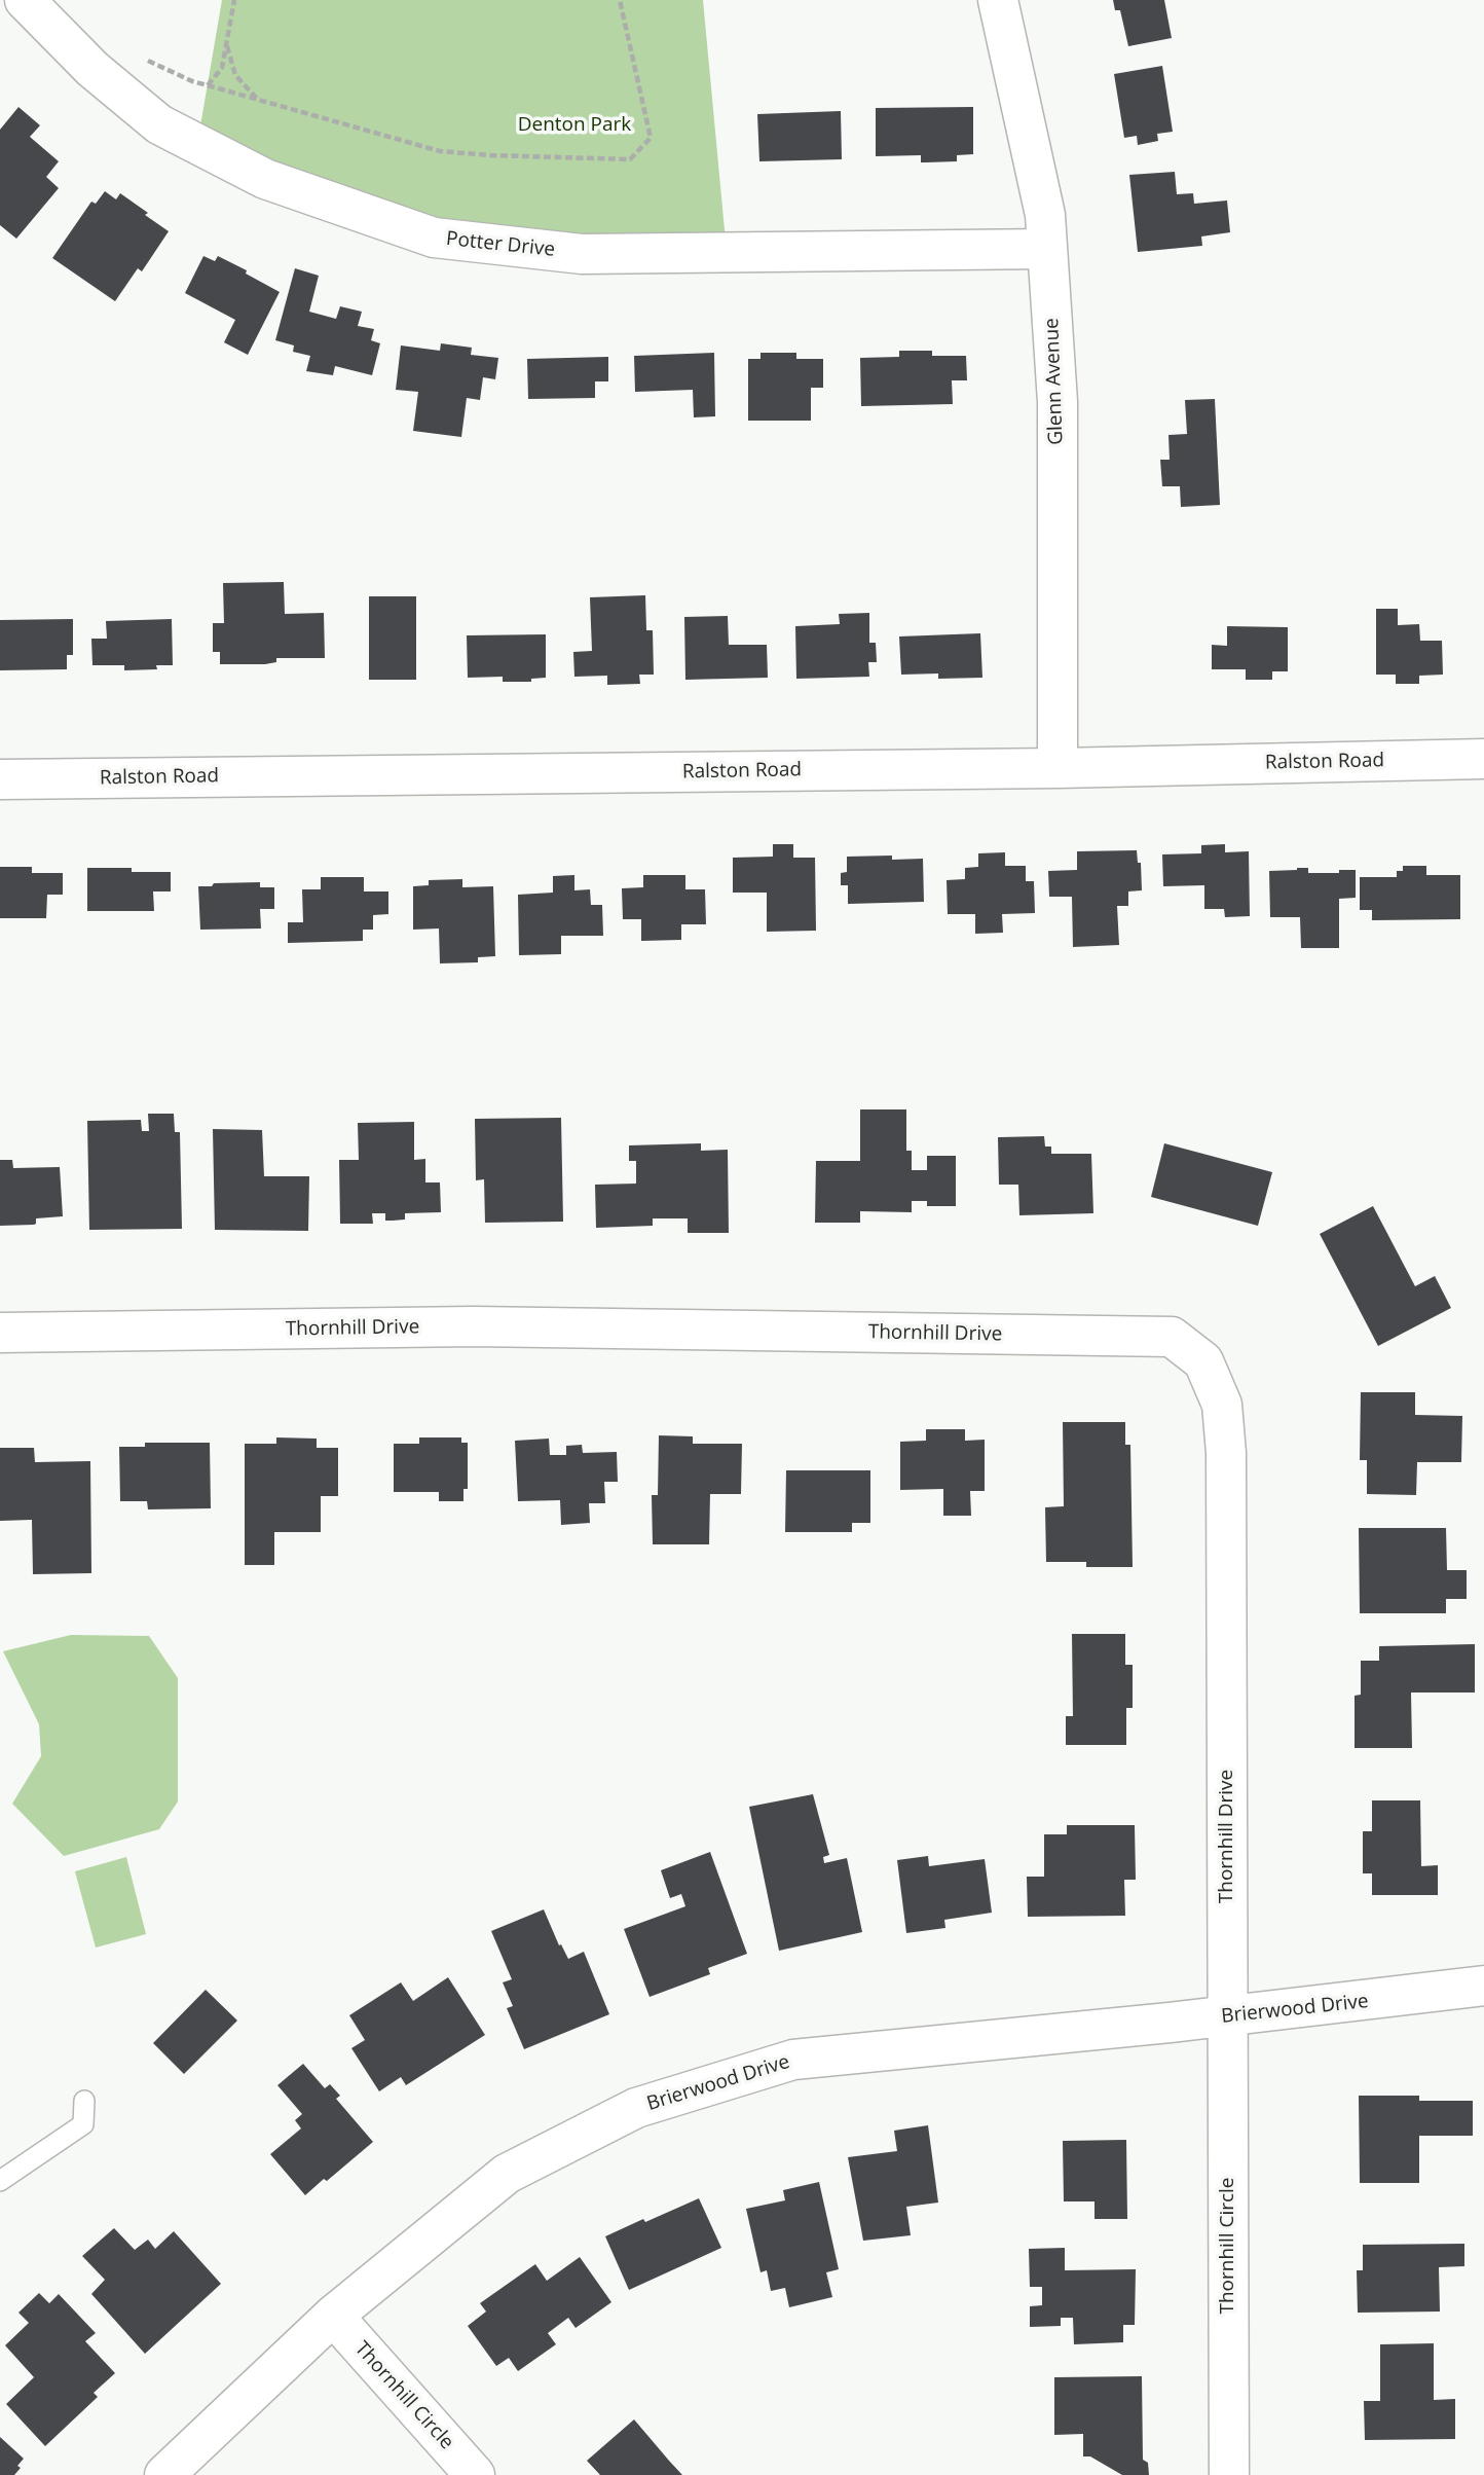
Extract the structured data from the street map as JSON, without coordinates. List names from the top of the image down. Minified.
{"streets":{"street":["Potter Drive","Glenn Avenue","Ralston Road","Thornhill Drive","Brierwood Drive","Thornhill Circle"]},"crossings":[["Potter Drive","Glenn Avenue"],["Glenn Avenue","Ralston Road"],["Thornhill Drive","Brierwood Drive"],["Thornhill Drive","Thornhill Circle"],["Brierwood Drive","Thornhill Circle"]],"parks":["Denton Park"]}
